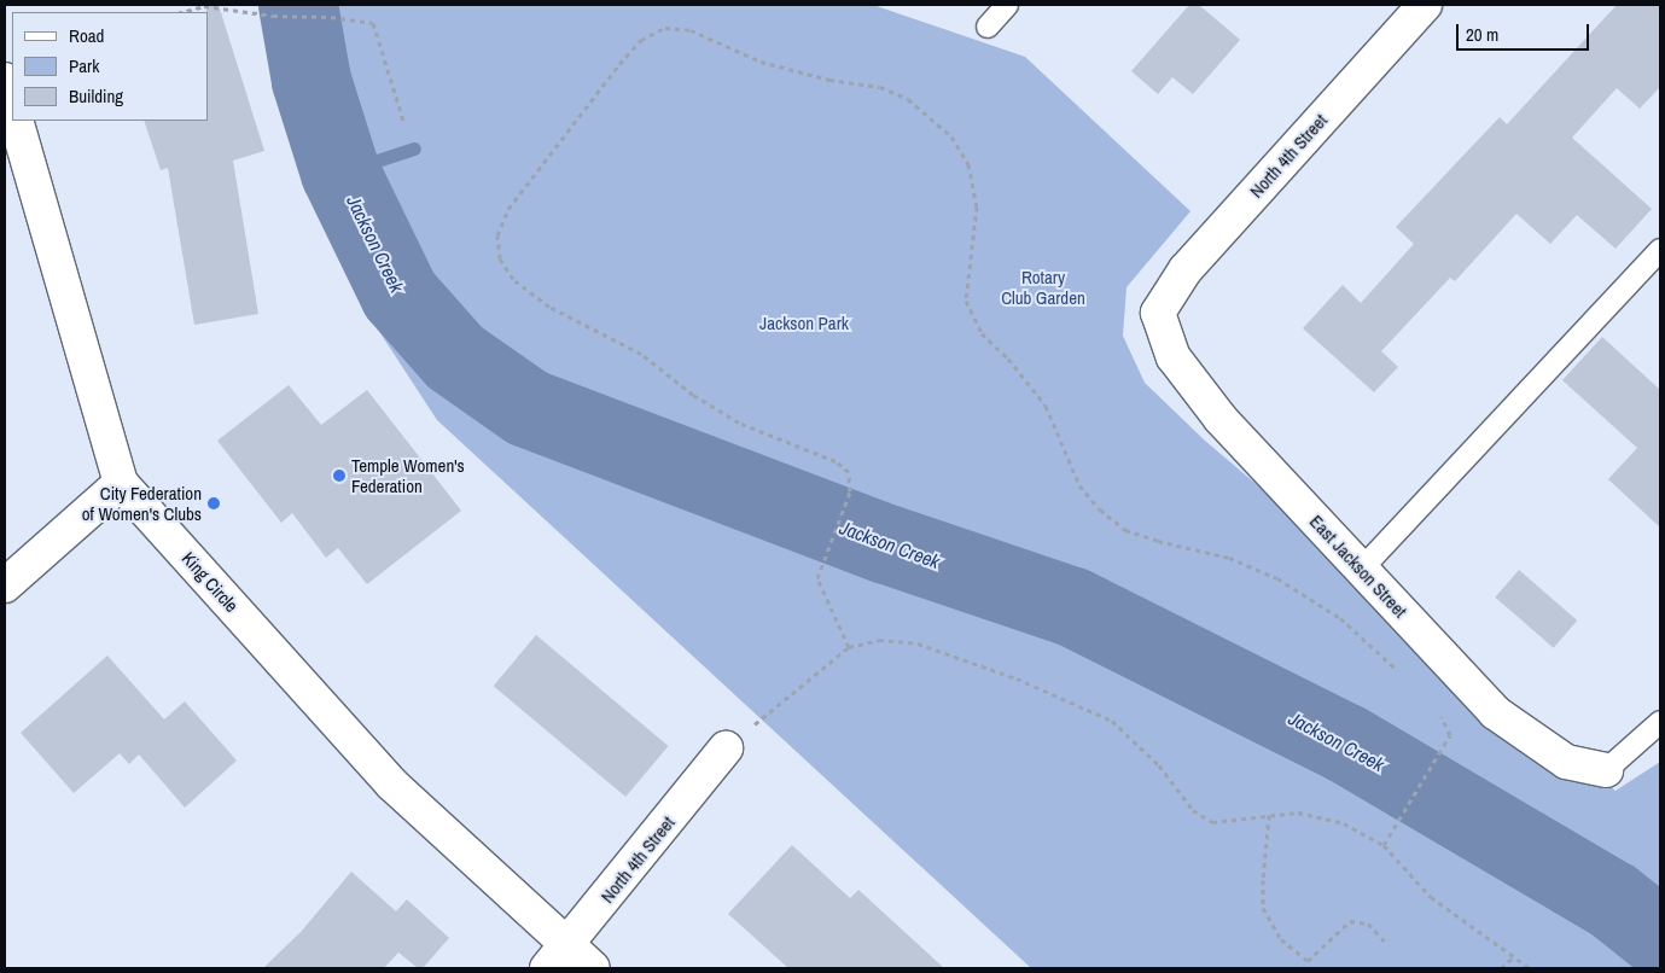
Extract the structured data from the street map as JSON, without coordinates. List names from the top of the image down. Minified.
{"streets":{"street":["North 4th Street","East Jackson Street","King Circle"]},"crossings":[["North 4th Street","East Jackson Street"],["North 4th Street","King Circle"]],"water":["Jackson Creek"],"parks":["Rotary Club Garden","Jackson Park"],"places":["Temple Women's Federation","City Federation of Women's Clubs"],"legend":["Road","Park","Building"],"scale_bar":"20 m"}
